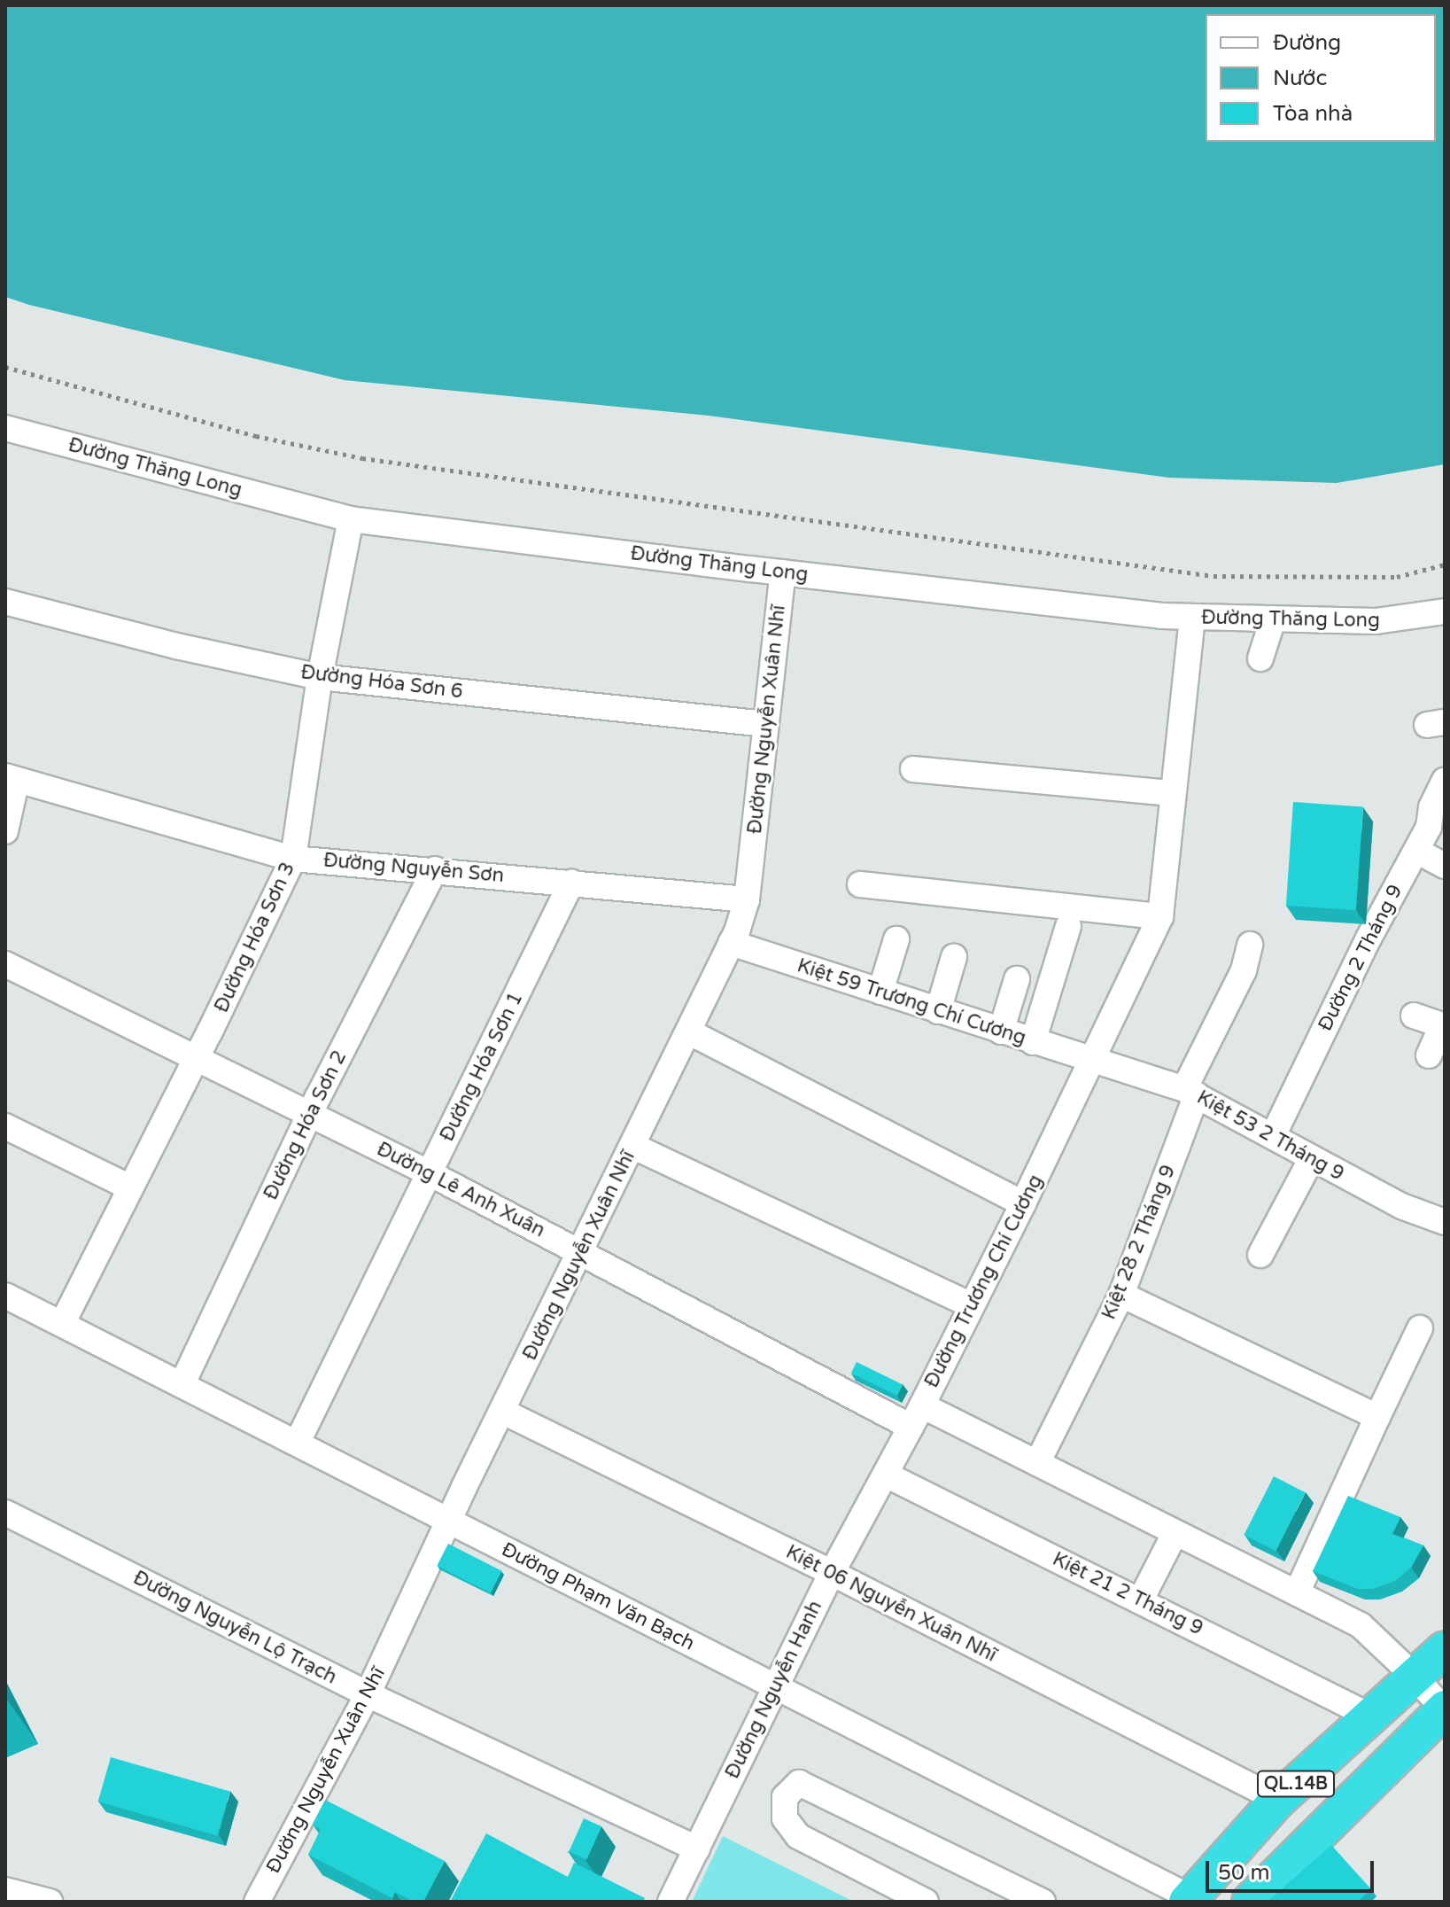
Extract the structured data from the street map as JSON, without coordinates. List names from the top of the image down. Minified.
{"streets":{"highway":["QL.14B"],"street":["Đường Thăng Long","Đường Hóa Sơn 6","Đường Nguyễn Xuân Nhĩ","Đường Nguyễn Sơn","Đường Hóa Sơn 3","Đường 2 Tháng 9","Kiệt 59 Trương Chí Cương","Đường Hóa Sơn 1","Đường Hóa Sơn 2","Kiệt 53 2 Tháng 9","Đường Lê Anh Xuân","Kiệt 28 2 Tháng 9","Đường Trương Chí Cương","Kiệt 21 2 Tháng 9","Đường Phạm Văn Bạch","Kiệt 06 Nguyễn Xuân Nhĩ","Đường Nguyễn Lộ Trạch","Đường Nguyễn Hanh"]},"crossings":[["Đường Thăng Long","Đường Nguyễn Xuân Nhĩ"],["Đường Thăng Long","Đường Hóa Sơn 3"],["Đường Thăng Long","Đường Trương Chí Cương"],["Đường Hóa Sơn 6","Đường Nguyễn Xuân Nhĩ"],["Đường Hóa Sơn 6","Đường Hóa Sơn 3"],["Đường Nguyễn Xuân Nhĩ","Đường Nguyễn Sơn"],["Đường Nguyễn Xuân Nhĩ","Kiệt 59 Trương Chí Cương"],["Đường Nguyễn Xuân Nhĩ","Đường Lê Anh Xuân"],["Đường Nguyễn Xuân Nhĩ","Đường Phạm Văn Bạch"],["Đường Nguyễn Xuân Nhĩ","Kiệt 06 Nguyễn Xuân Nhĩ"],["Đường Nguyễn Xuân Nhĩ","Đường Nguyễn Lộ Trạch"],["Đường Nguyễn Sơn","Đường Hóa Sơn 3"],["Đường Nguyễn Sơn","Đường Hóa Sơn 1"],["Đường Nguyễn Sơn","Đường Hóa Sơn 2"],["Đường Hóa Sơn 3","Đường Lê Anh Xuân"],["Đường Hóa Sơn 3","Đường Phạm Văn Bạch"],["Đường 2 Tháng 9","Kiệt 53 2 Tháng 9"],["Kiệt 59 Trương Chí Cương","Kiệt 53 2 Tháng 9"],["Kiệt 59 Trương Chí Cương","Đường Trương Chí Cương"],["Đường Hóa Sơn 1","Đường Lê Anh Xuân"],["Đường Hóa Sơn 1","Đường Phạm Văn Bạch"],["Đường Hóa Sơn 2","Đường Lê Anh Xuân"],["Đường Hóa Sơn 2","Đường Phạm Văn Bạch"],["Kiệt 53 2 Tháng 9","Kiệt 28 2 Tháng 9"],["Kiệt 53 2 Tháng 9","Đường Trương Chí Cương"],["Đường Lê Anh Xuân","Đường Trương Chí Cương"],["Đường Lê Anh Xuân","Đường Nguyễn Hanh"],["Kiệt 28 2 Tháng 9","Đường Trương Chí Cương"],["Đường Trương Chí Cương","Đường Nguyễn Hanh"],["Đường Trương Chí Cương","QL.14B"],["Kiệt 21 2 Tháng 9","Đường Nguyễn Hanh"],["Kiệt 21 2 Tháng 9","QL.14B"],["Đường Phạm Văn Bạch","Đường Nguyễn Hanh"],["Đường Phạm Văn Bạch","QL.14B"],["Kiệt 06 Nguyễn Xuân Nhĩ","Đường Nguyễn Hanh"],["Kiệt 06 Nguyễn Xuân Nhĩ","QL.14B"],["Đường Nguyễn Lộ Trạch","Đường Nguyễn Hanh"]],"legend":["Đường","Nước","Tòa nhà"],"scale_bar":"50 m"}
